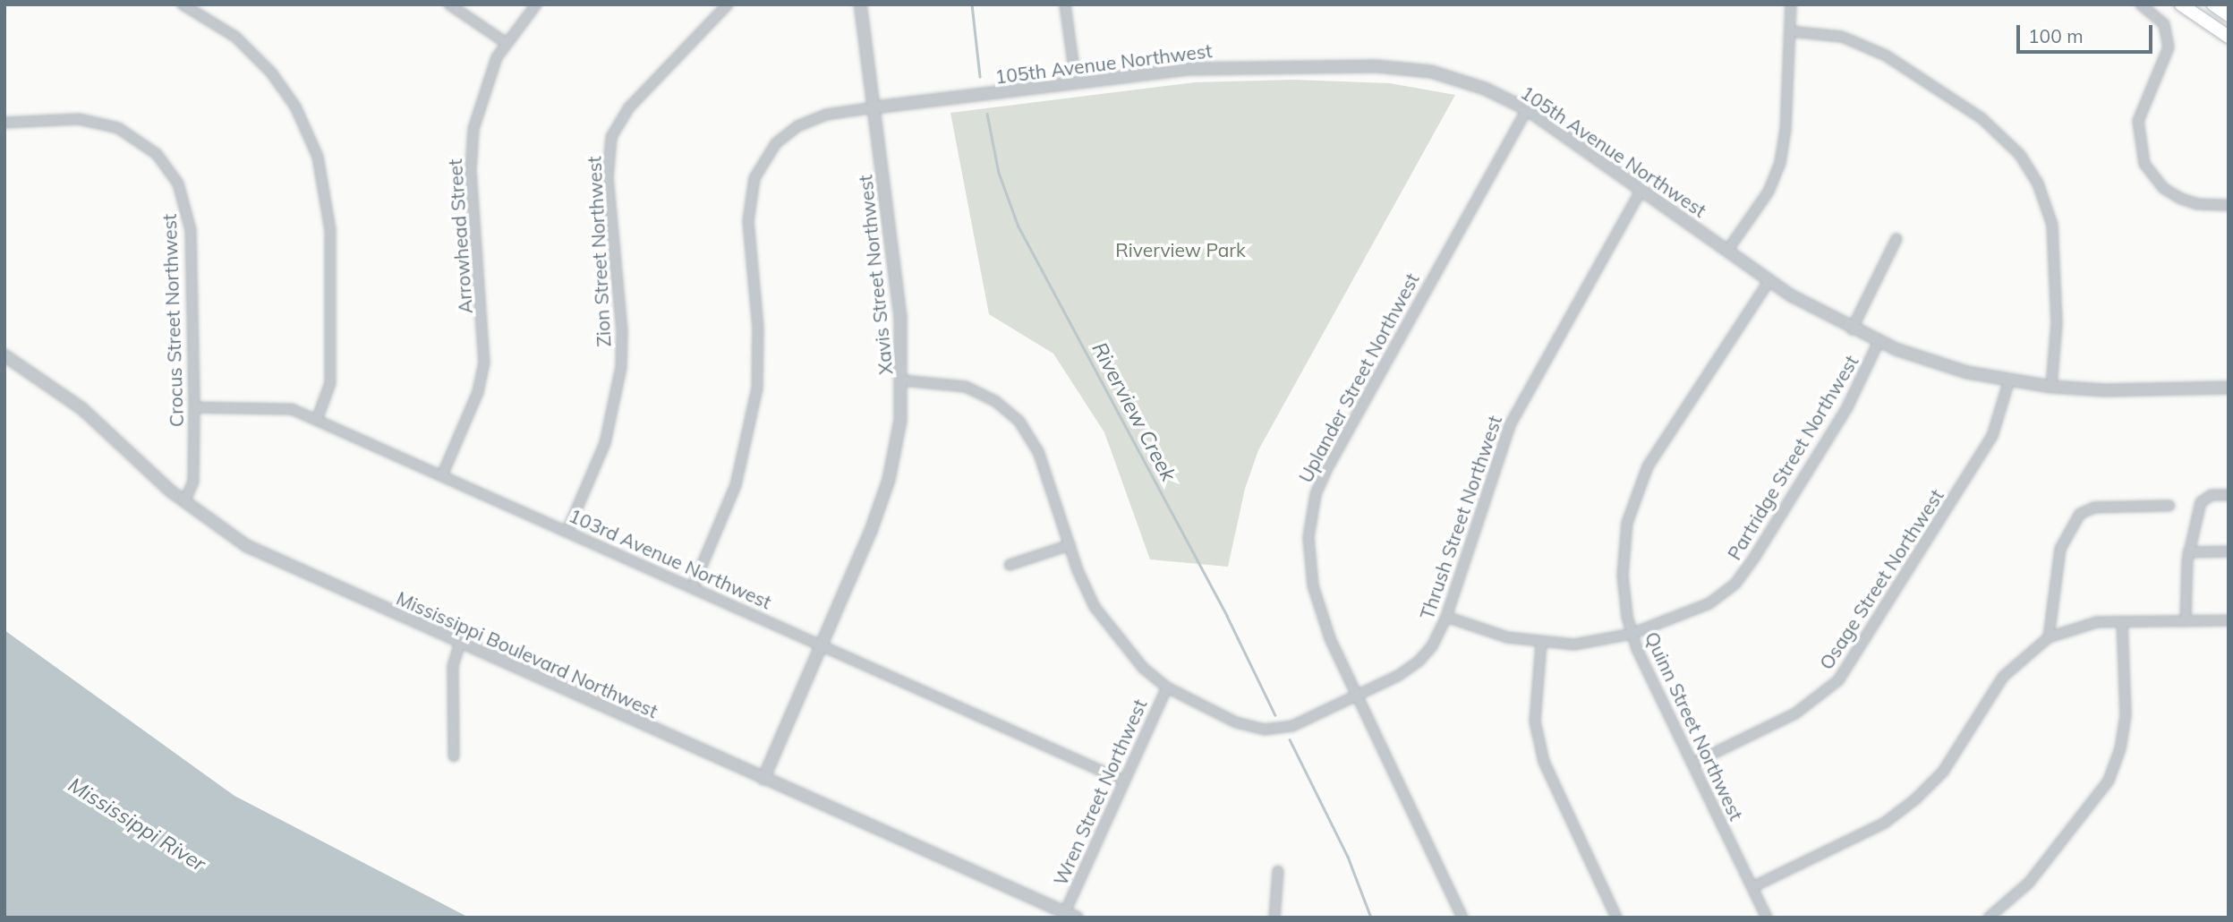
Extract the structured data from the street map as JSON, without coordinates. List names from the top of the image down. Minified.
{"streets":{"street":["105th Avenue Northwest","Arrowhead Street","Zion Street Northwest","Xavis Street Northwest","Crocus Street Northwest","Uplander Street Northwest","Partridge Street Northwest","Thrush Street Northwest","103rd Avenue Northwest","Osage Street Northwest","Mississippi Boulevard Northwest","Quinn Street Northwest","Wren Street Northwest"]},"crossings":[["105th Avenue Northwest","Xavis Street Northwest"],["105th Avenue Northwest","Uplander Street Northwest"],["105th Avenue Northwest","Partridge Street Northwest"],["105th Avenue Northwest","Thrush Street Northwest"],["105th Avenue Northwest","Osage Street Northwest"],["105th Avenue Northwest","Quinn Street Northwest"],["Arrowhead Street","103rd Avenue Northwest"],["Zion Street Northwest","103rd Avenue Northwest"],["Xavis Street Northwest","Thrush Street Northwest"],["Xavis Street Northwest","103rd Avenue Northwest"],["Xavis Street Northwest","Mississippi Boulevard Northwest"],["Crocus Street Northwest","103rd Avenue Northwest"],["Crocus Street Northwest","Mississippi Boulevard Northwest"],["Uplander Street Northwest","Thrush Street Northwest"],["Partridge Street Northwest","Thrush Street Northwest"],["Partridge Street Northwest","Quinn Street Northwest"],["Thrush Street Northwest","Wren Street Northwest"],["103rd Avenue Northwest","Wren Street Northwest"],["Osage Street Northwest","Quinn Street Northwest"],["Mississippi Boulevard Northwest","Wren Street Northwest"]],"water":["Riverview Creek","Mississippi River"],"parks":["Riverview Park"],"scale_bar":"100 m"}
